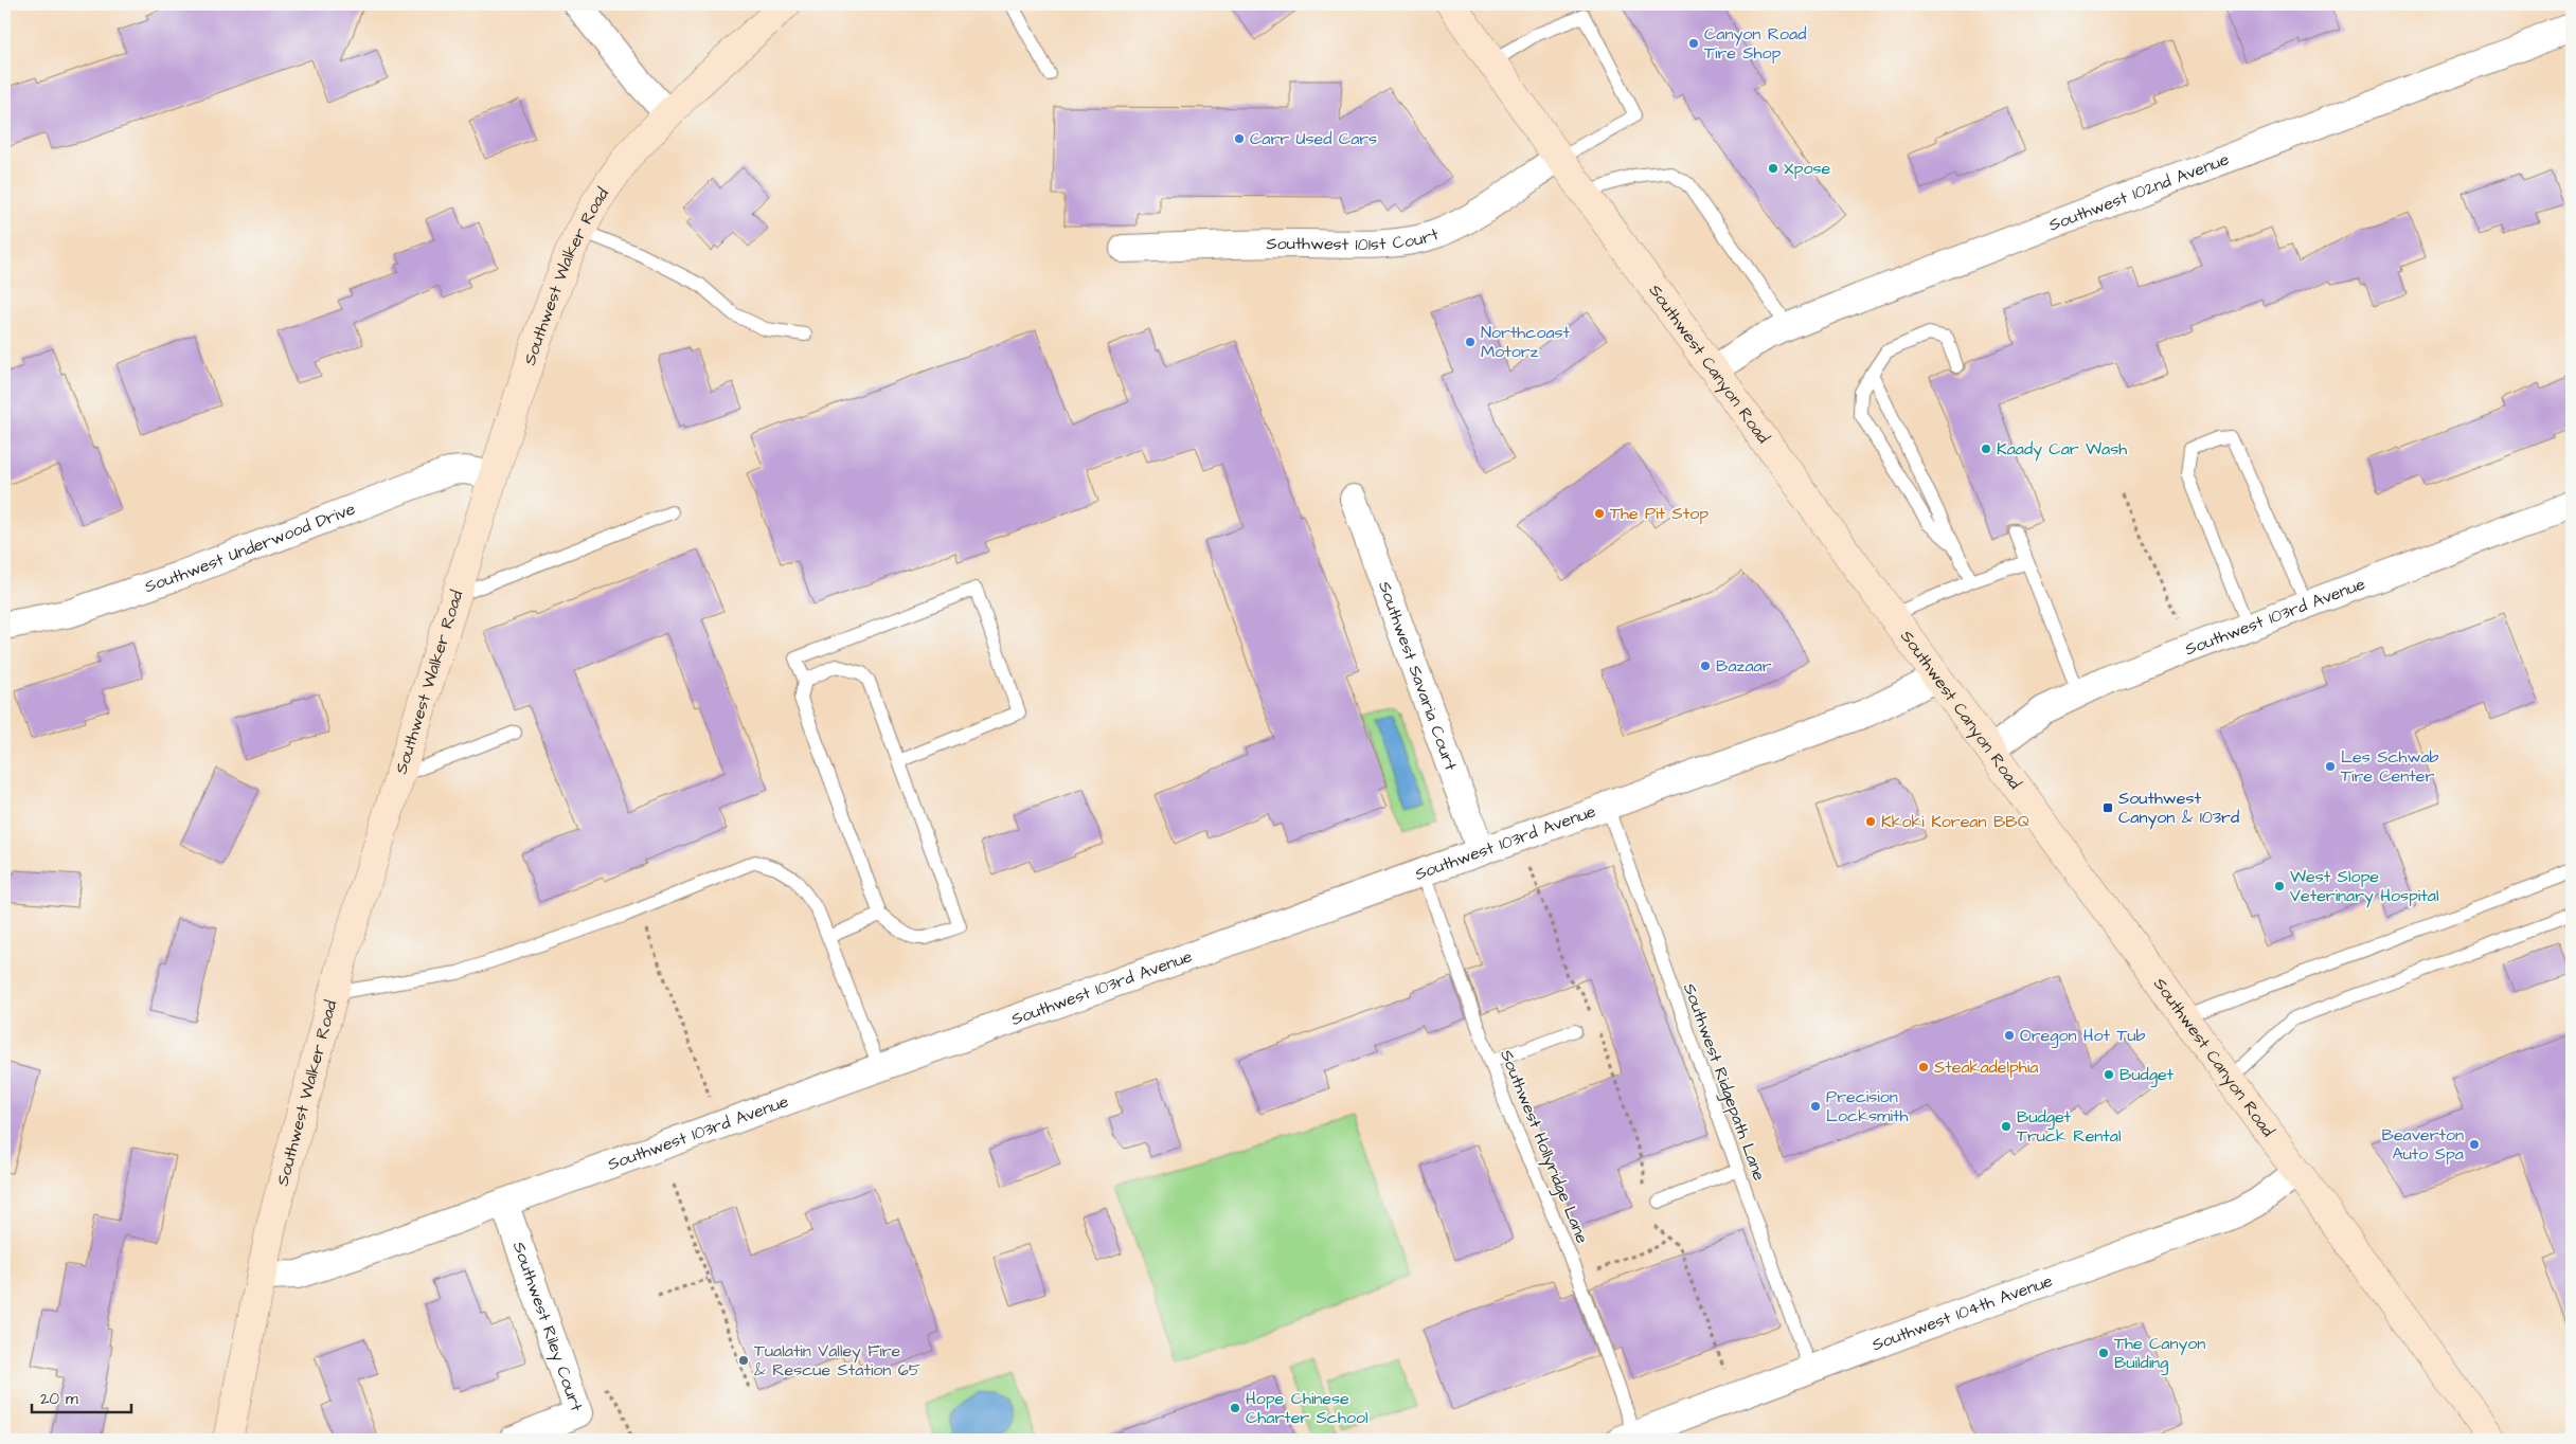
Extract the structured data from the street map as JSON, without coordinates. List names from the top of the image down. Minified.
{"streets":{"main road":["Southwest Walker Road","Southwest Canyon Road"],"street":["Southwest 102nd Avenue","Southwest 101st Court","Southwest Underwood Drive","Southwest 103rd Avenue","Southwest Savaria Court","Southwest 104th Avenue","Southwest Riley Court"],"lane":["Southwest Ridgepath Lane","Southwest Hollyridge Lane"]},"crossings":[["Southwest 102nd Avenue","Southwest Canyon Road"],["Southwest 101st Court","Southwest Canyon Road"],["Southwest Walker Road","Southwest Underwood Drive"],["Southwest Walker Road","Southwest 103rd Avenue"],["Southwest Canyon Road","Southwest 103rd Avenue"],["Southwest Canyon Road","Southwest 104th Avenue"],["Southwest 103rd Avenue","Southwest Savaria Court"],["Southwest 103rd Avenue","Southwest Ridgepath Lane"],["Southwest 103rd Avenue","Southwest Hollyridge Lane"],["Southwest 103rd Avenue","Southwest Riley Court"],["Southwest Ridgepath Lane","Southwest 104th Avenue"],["Southwest Hollyridge Lane","Southwest 104th Avenue"]],"places":{"other":["Canyon Road Tire Shop","Carr Used Cars","Xpose","Northcoast Motorz","Kaady Car Wash","The Pit Stop","Bazaar","Les Schwab Tire Center","Kkoki Korean BBQ","West Slope Veterinary Hospital","Oregon Hot Tub","Steakadelphia","Budget","Precision Locksmith","Budget Truck Rental","Beaverton Auto Spa","The Canyon Building","Tualatin Valley Fire & Rescue Station 65","Hope Chinese Charter School"],"transit":["Southwest Canyon & 103rd"]},"scale_bar":"20 m"}
